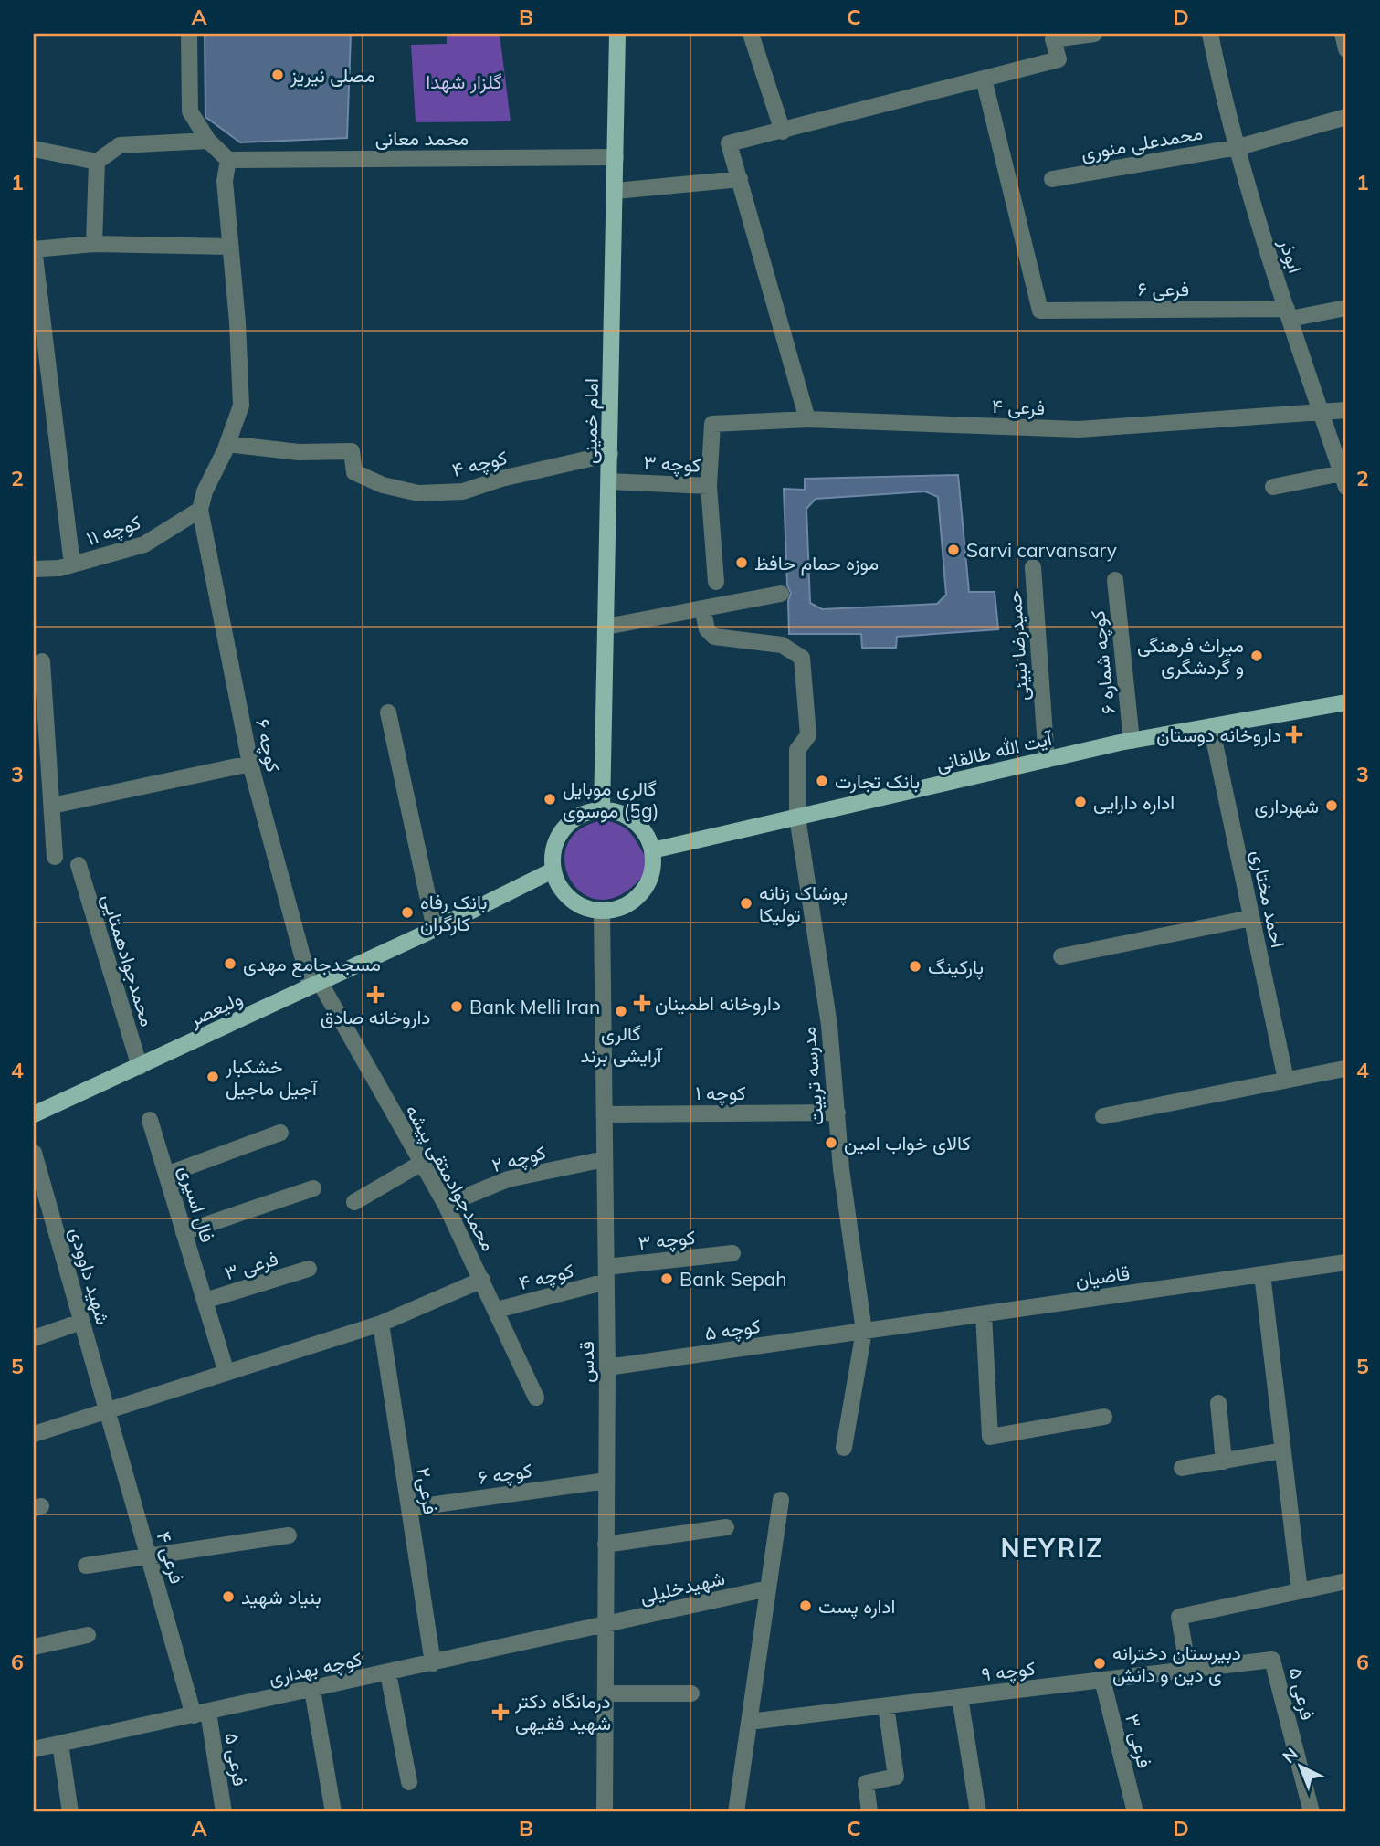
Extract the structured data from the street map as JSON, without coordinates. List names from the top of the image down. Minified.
{"streets":{"main road":["امام خمینی","آیت الله طالقانی","ولیعصر"],"street":["محمد معانی","محمدعلی منوری","ابوذر","فرعی ۶","فرعی ۴","کوچه ۴","کوچه ۳","کوچه ۱۱","حمیدرضا نبیئی","کوچه شماره ۶","۶ کوچه","احمد مختاری","محمدجوادهمتایی","مدرسه تربیت","کوچه ۱","کوچه ۲","محمدجوادمتقی پیشه","فال اسیری","فرعی ۳","شهید داوودی","قاضیان","کوچه ۵","قدس","کوچه ۶","فرعی۲","شهیدخلیلی","کوچه بهداری","کوچه ۹","فرعی ۵"]},"crossings":[["محمد معانی","امام خمینی"],["محمدعلی منوری","ابوذر"],["ابوذر","فرعی ۶"],["ابوذر","فرعی ۴"],["فرعی ۴","کوچه ۳"],["فرعی ۴","شهید داوودی"],["فرعی ۴","کوچه بهداری"],["فرعی ۴","فرعی ۵"],["امام خمینی","کوچه ۴"],["امام خمینی","کوچه ۳"],["امام خمینی","آیت الله طالقانی"],["امام خمینی","ولیعصر"],["امام خمینی","قدس"],["کوچه ۴","کوچه ۳"],["کوچه ۴","محمدجوادمتقی پیشه"],["کوچه ۴","قدس"],["کوچه ۳","قدس"],["کوچه ۱۱","۶ کوچه"],["حمیدرضا نبیئی","آیت الله طالقانی"],["کوچه شماره ۶","آیت الله طالقانی"],["۶ کوچه","ولیعصر"],["۶ کوچه","محمدجوادمتقی پیشه"],["آیت الله طالقانی","احمد مختاری"],["آیت الله طالقانی","ولیعصر"],["آیت الله طالقانی","مدرسه تربیت"],["آیت الله طالقانی","قدس"],["محمدجوادهمتایی","ولیعصر"],["ولیعصر","محمدجوادمتقی پیشه"],["ولیعصر","قدس"],["مدرسه تربیت","کوچه ۱"],["مدرسه تربیت","قاضیان"],["مدرسه تربیت","کوچه ۵"],["کوچه ۱","قدس"],["کوچه ۲","محمدجوادمتقی پیشه"],["کوچه ۲","قدس"],["فال اسیری","فرعی ۳"],["فرعی ۳","کوچه ۹"],["قاضیان","کوچه ۵"],["کوچه ۵","قدس"],["قدس","کوچه ۶"],["قدس","شهیدخلیلی"],["قدس","کوچه بهداری"],["کوچه ۶","فرعی۲"],["فرعی۲","کوچه بهداری"],["شهیدخلیلی","کوچه بهداری"],["کوچه بهداری","فرعی ۵"],["کوچه ۹","فرعی ۵"]],"districts":["NEYRIZ"],"parks":["گلزار شهدا"],"places":{"other":["مصلی نیریز","Sarvi carvansary","موزه حمام حافظ","میراث فرهنگی و گردشگری","بانک تجارت","گالری موبایل موسوی (5g)","اداره دارایی","شهرداری","پوشاک زنانه تولیکا","بانک رفاه کارگران","مسجدجامع مهدی","پارکینگ","Bank Melli Iran","گالری آرایشی برند","خشکبار آجیل ماجیل","کالای خواب امین","Bank Sepah","بنیاد شهید","اداره پست","دبیرستان دخترانه ی دین و دانش"],"health":["داروخانه دوستان","داروخانه صادق","داروخانه اطمینان","درمانگاه دکتر شهید فقیهی"]},"north":"top left","grid":{"columns":["A","B","C","D"],"rows":["1","2","3","4","5","6"]}}
